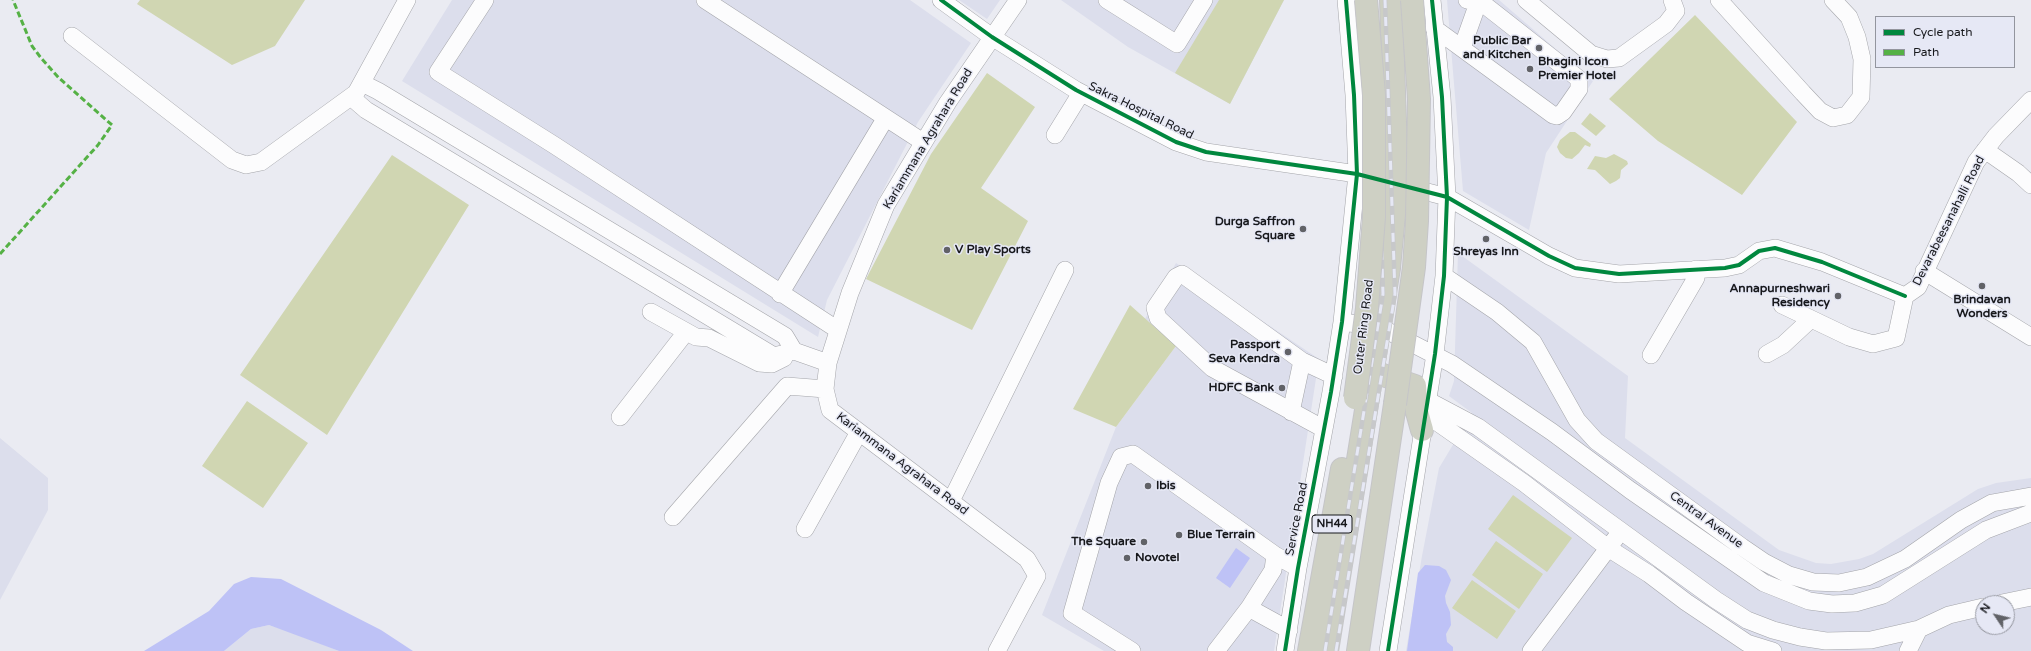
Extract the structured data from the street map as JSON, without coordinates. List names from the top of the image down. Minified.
{"streets":{"highway":["Outer Ring Road","NH44"],"street":["Sakra Hospital Road","Kariammana Agrahara Road","Devarabeesanahalli Road","Service Road","Central Avenue"]},"crossings":[["Sakra Hospital Road","Kariammana Agrahara Road"],["Sakra Hospital Road","Devarabeesanahalli Road"],["Sakra Hospital Road","Service Road"],["Service Road","Central Avenue"]],"places":["Public Bar and Kitchen","Bhagini Icon Premier Hotel","Durga Saffron Square","Shreyas Inn","V Play Sports","Brindavan Wonders","Annapurneshwari Residency","Passport Seva Kendra","HDFC Bank","Ibis","Blue Terrain","The Square","Novotel"],"legend":["Cycle path","Path"],"north":"top left"}
